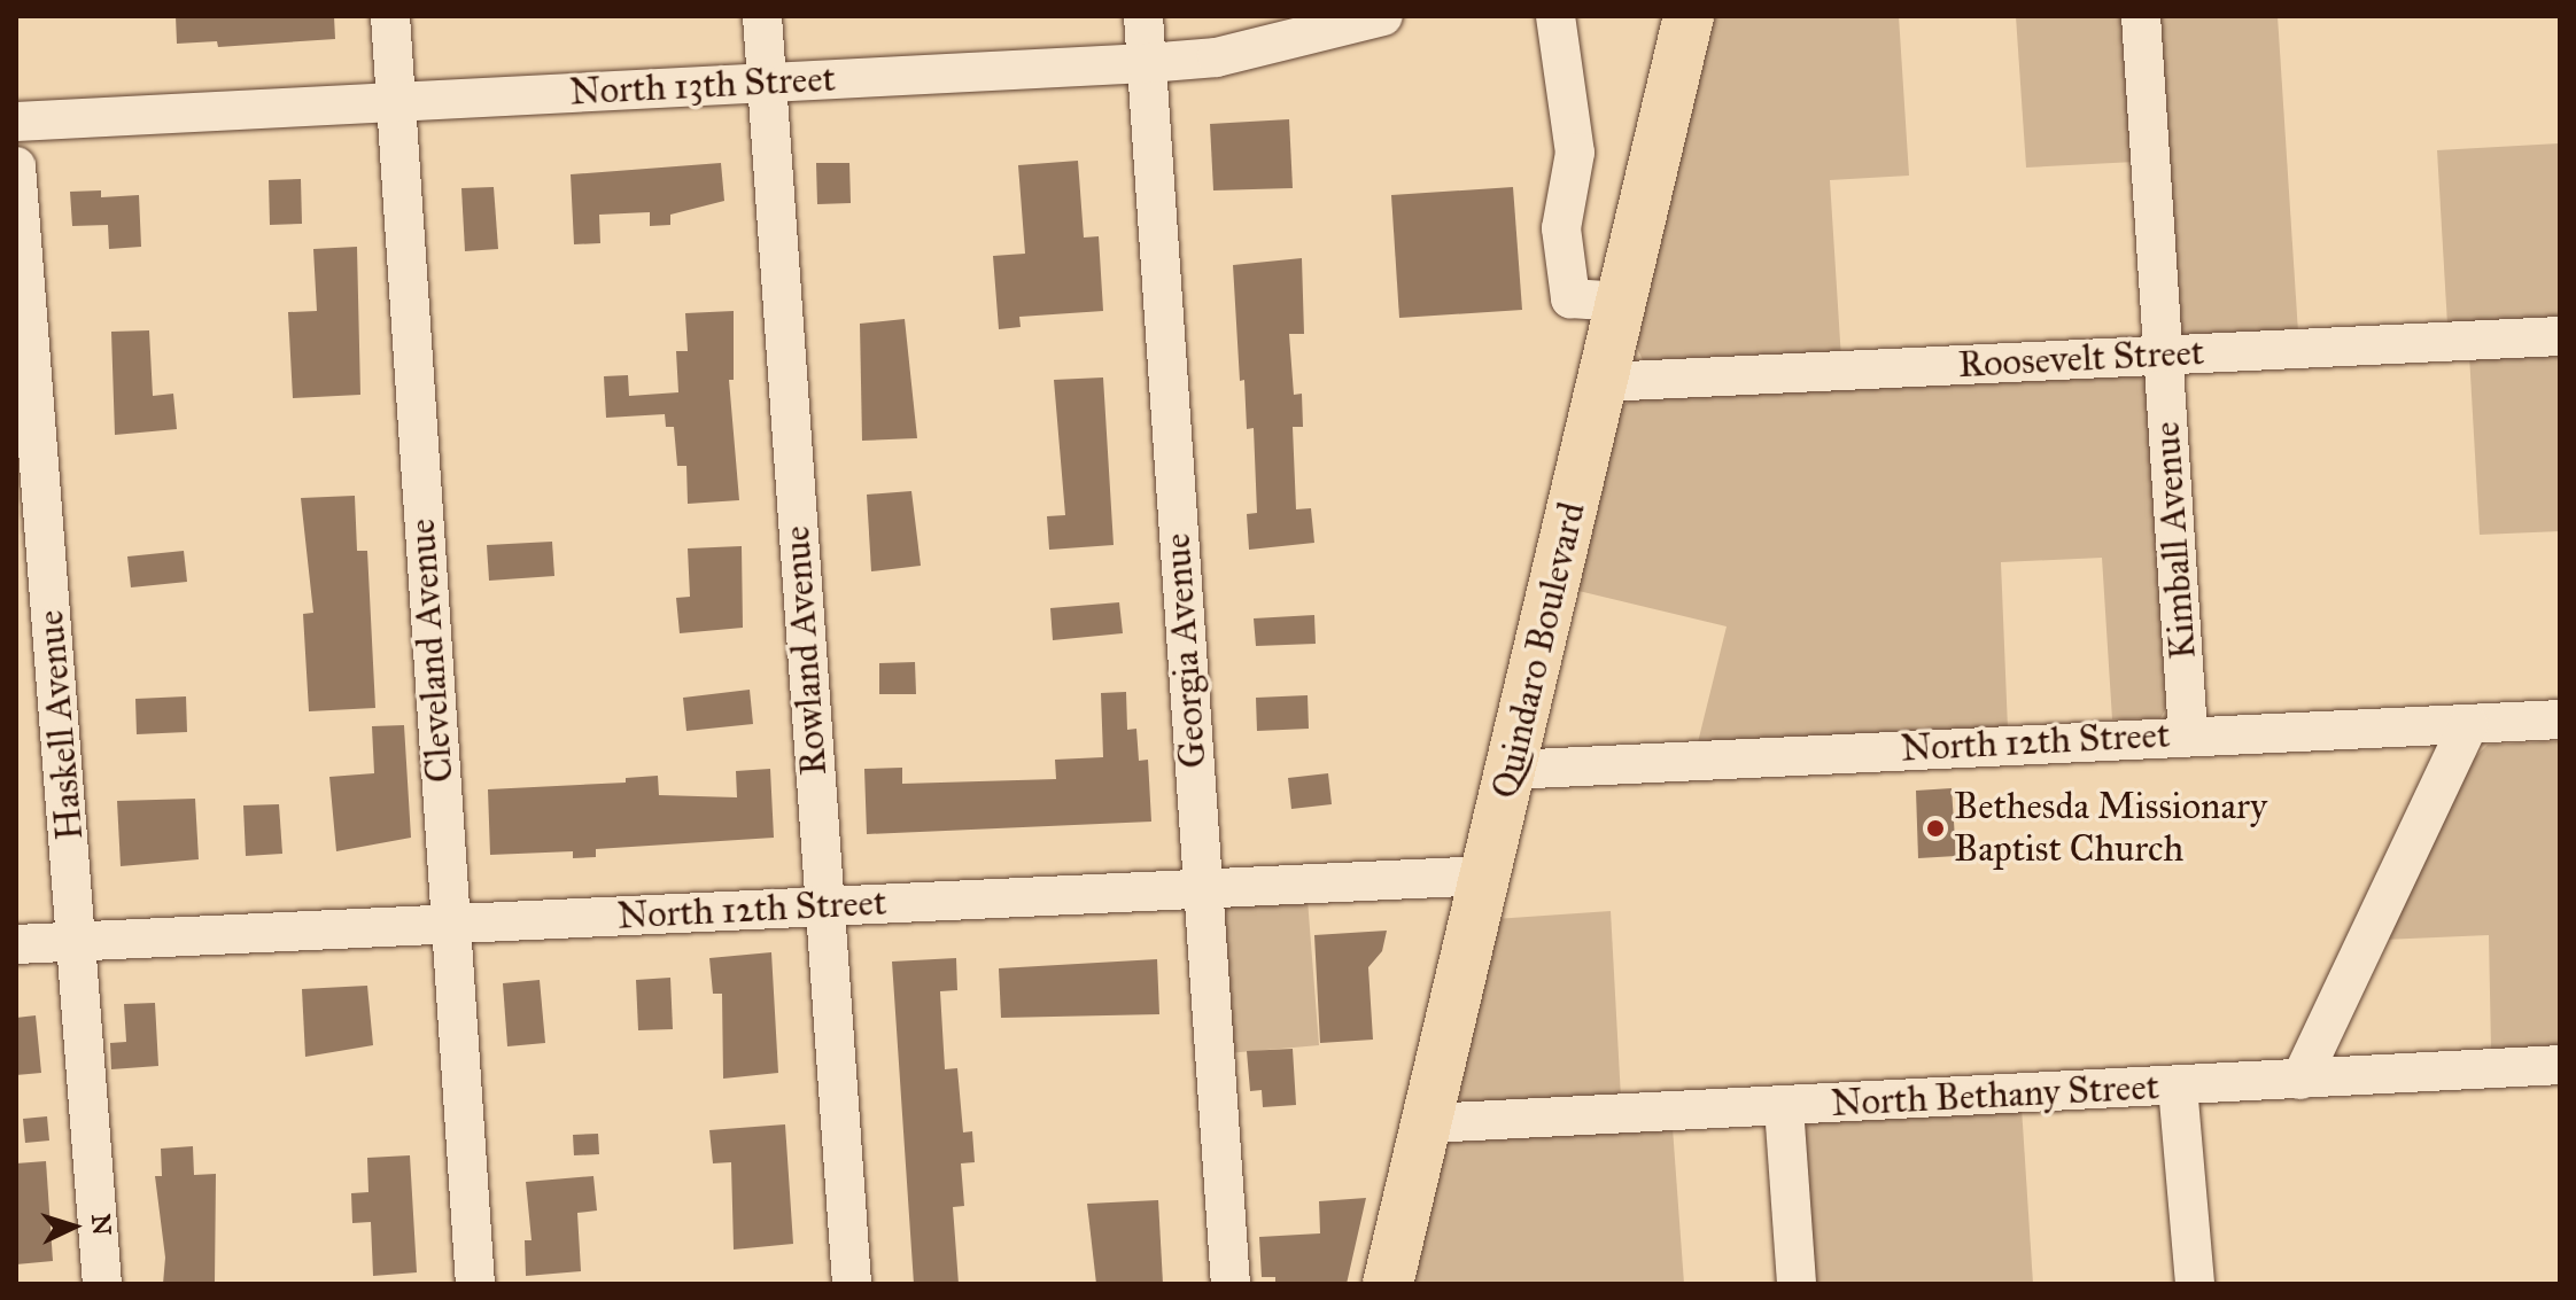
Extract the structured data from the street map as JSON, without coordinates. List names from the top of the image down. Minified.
{"streets":{"main road":["Quindaro Boulevard"],"street":["North 13th Street","Roosevelt Street","Kimball Avenue","Cleveland Avenue","Rowland Avenue","Georgia Avenue","Haskell Avenue","North 12th Street","North Bethany Street"]},"crossings":[["North 13th Street","Cleveland Avenue"],["North 13th Street","Rowland Avenue"],["North 13th Street","Georgia Avenue"],["Roosevelt Street","Kimball Avenue"],["Roosevelt Street","Quindaro Boulevard"],["Kimball Avenue","North 12th Street"],["Cleveland Avenue","North 12th Street"],["Rowland Avenue","North 12th Street"],["Georgia Avenue","North 12th Street"],["Quindaro Boulevard","North 12th Street"],["Quindaro Boulevard","North Bethany Street"],["Haskell Avenue","North 12th Street"]],"places":["Bethesda Missionary Baptist Church"],"north":"right"}
